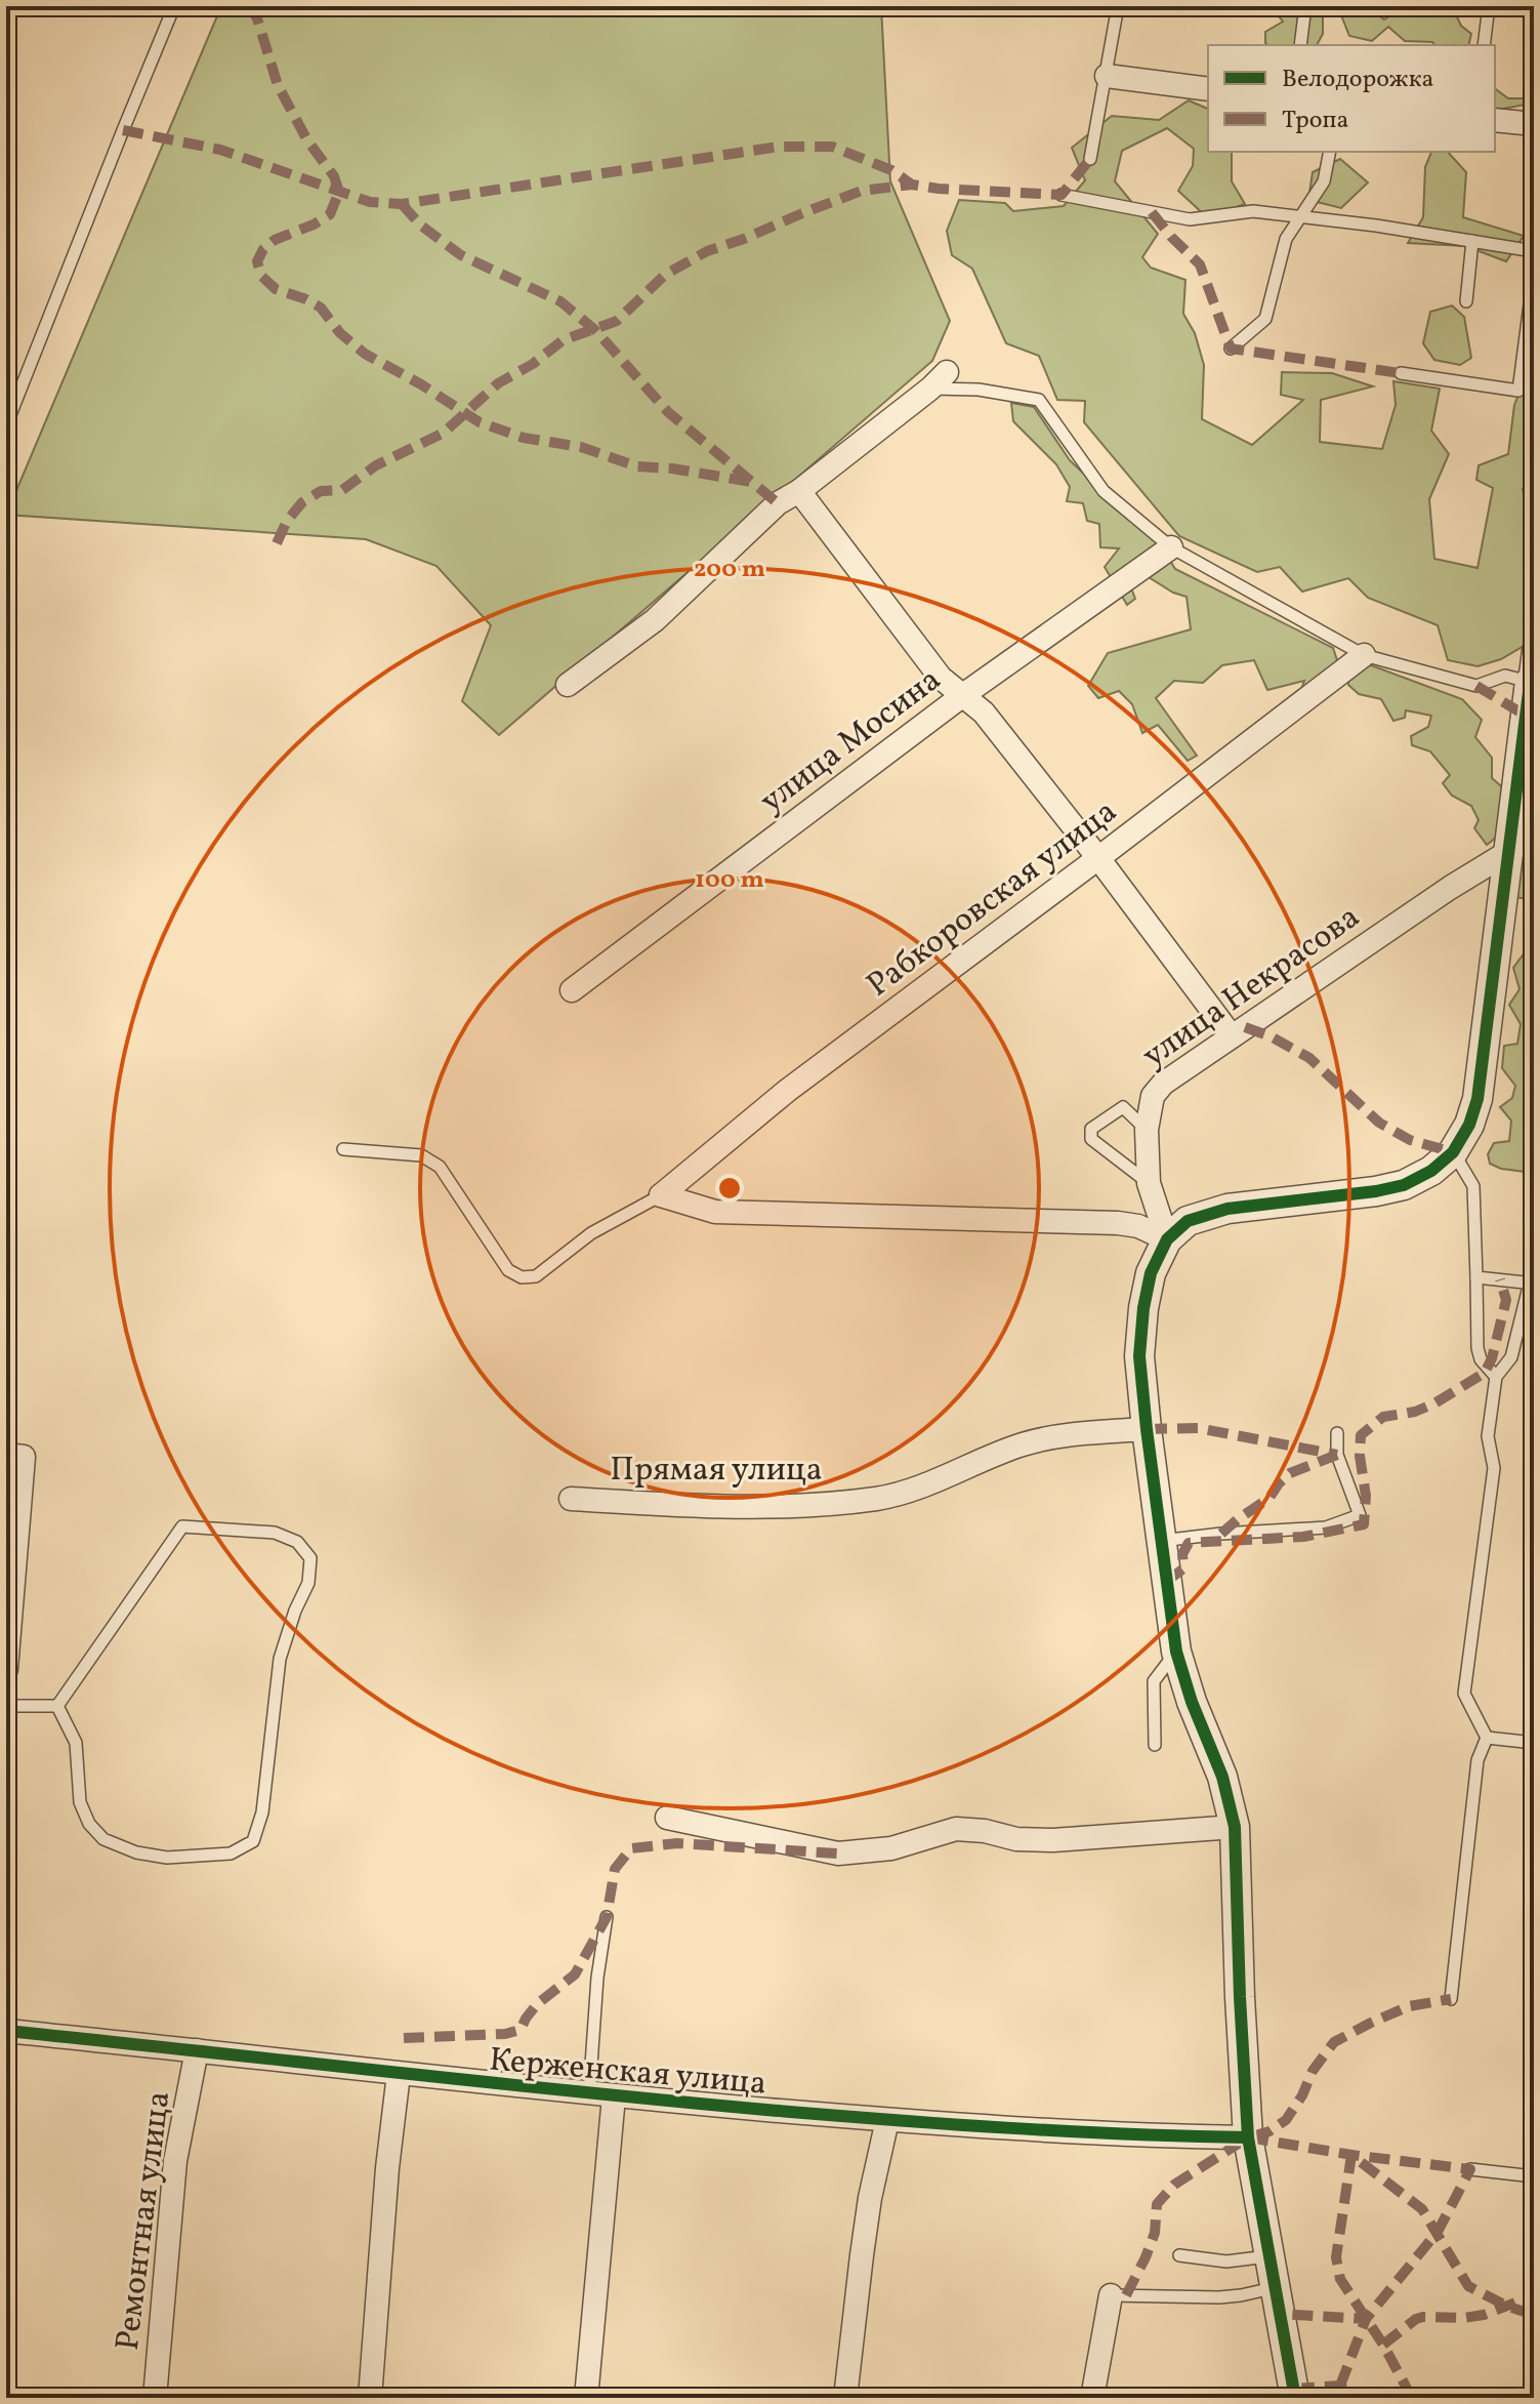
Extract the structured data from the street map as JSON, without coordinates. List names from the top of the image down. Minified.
{"streets":{"street":["улица Мосина","Рабкоровская улица","улица Некрасова","Прямая улица","Керженская улица","Ремонтная улица"]},"crossings":[["Керженская улица","Ремонтная улица"]],"legend":["Велодорожка","Тропа"],"rings":["200 m","100 m"]}
